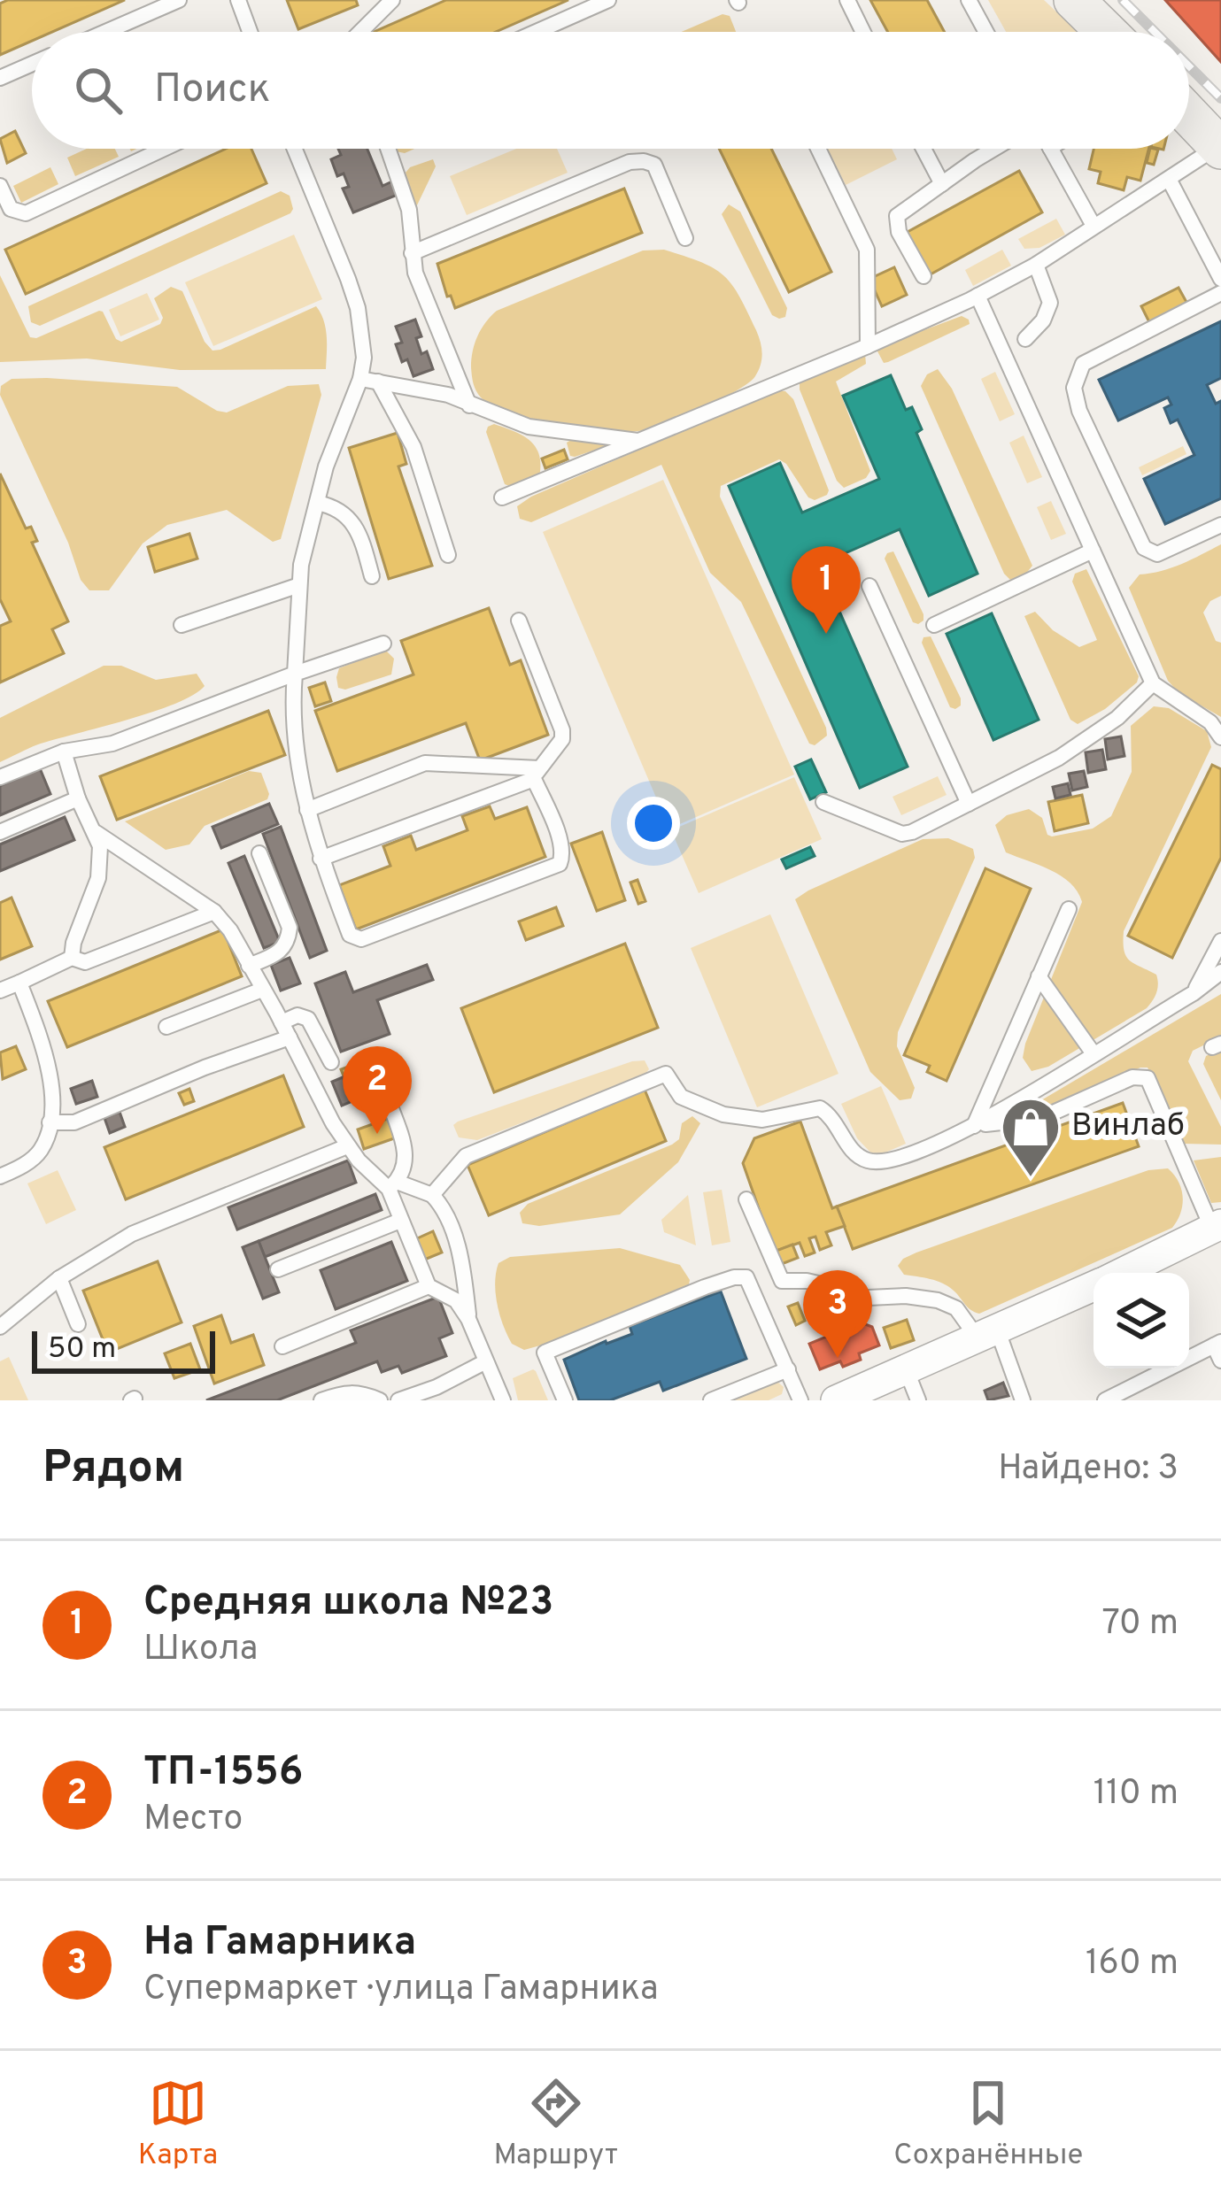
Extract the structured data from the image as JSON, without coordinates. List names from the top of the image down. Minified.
{"places":{"shop":["Винлаб"]},"scale_bar":"50 m","page":{"search":"Поиск","pins":["1","2","3"],"scale":"50 m","heading":["Рядом","Найдено: 3"],"list":[{"mark":"1","name":"Средняя школа №23","note":"Школа","value":"70 m"},{"mark":"2","name":"ТП-1556","note":"Место","value":"110 m"},{"mark":"3","name":"На Гамарника","note":"Супермаркет · улица Гамарника","value":"160 m"}],"nav":["Карта","Маршрут","Сохранённые"]}}
